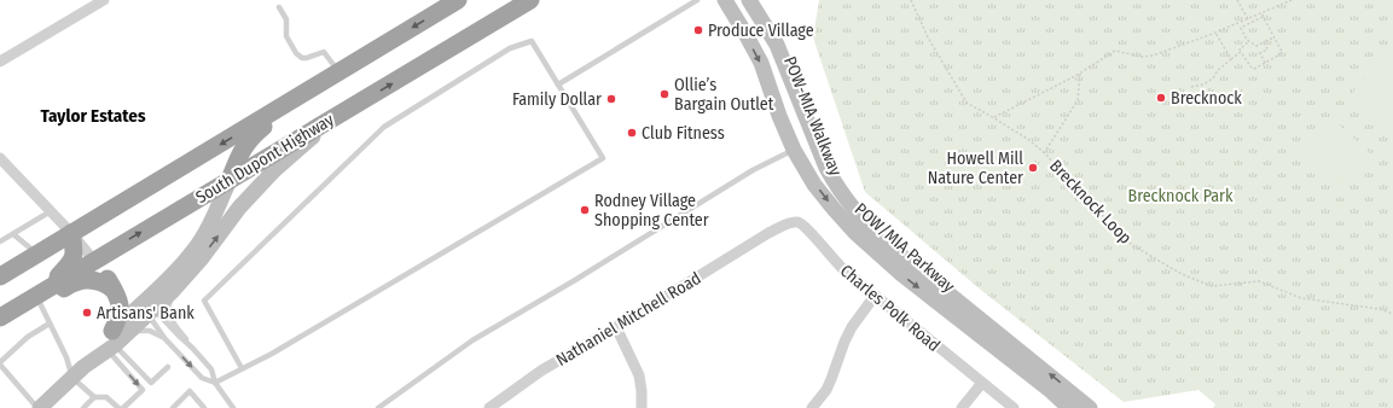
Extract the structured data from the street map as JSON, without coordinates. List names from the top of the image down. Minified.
{"streets":{"highway":["South Dupont Highway"],"main road":["POW/MIA Parkway"],"street":["Charles Polk Road","Nathaniel Mitchell Road"],"path":["Brecknock Loop"]},"crossings":[["Charles Polk Road","Nathaniel Mitchell Road"]],"districts":["Taylor Estates"],"parks":["Brecknock Park"],"places":["Produce Village","Ollie’s Bargain Outlet","Brecknock","Family Dollar","Club Fitness","Howell Mill Nature Center","Rodney Village Shopping Center","Artisans' Bank"]}
